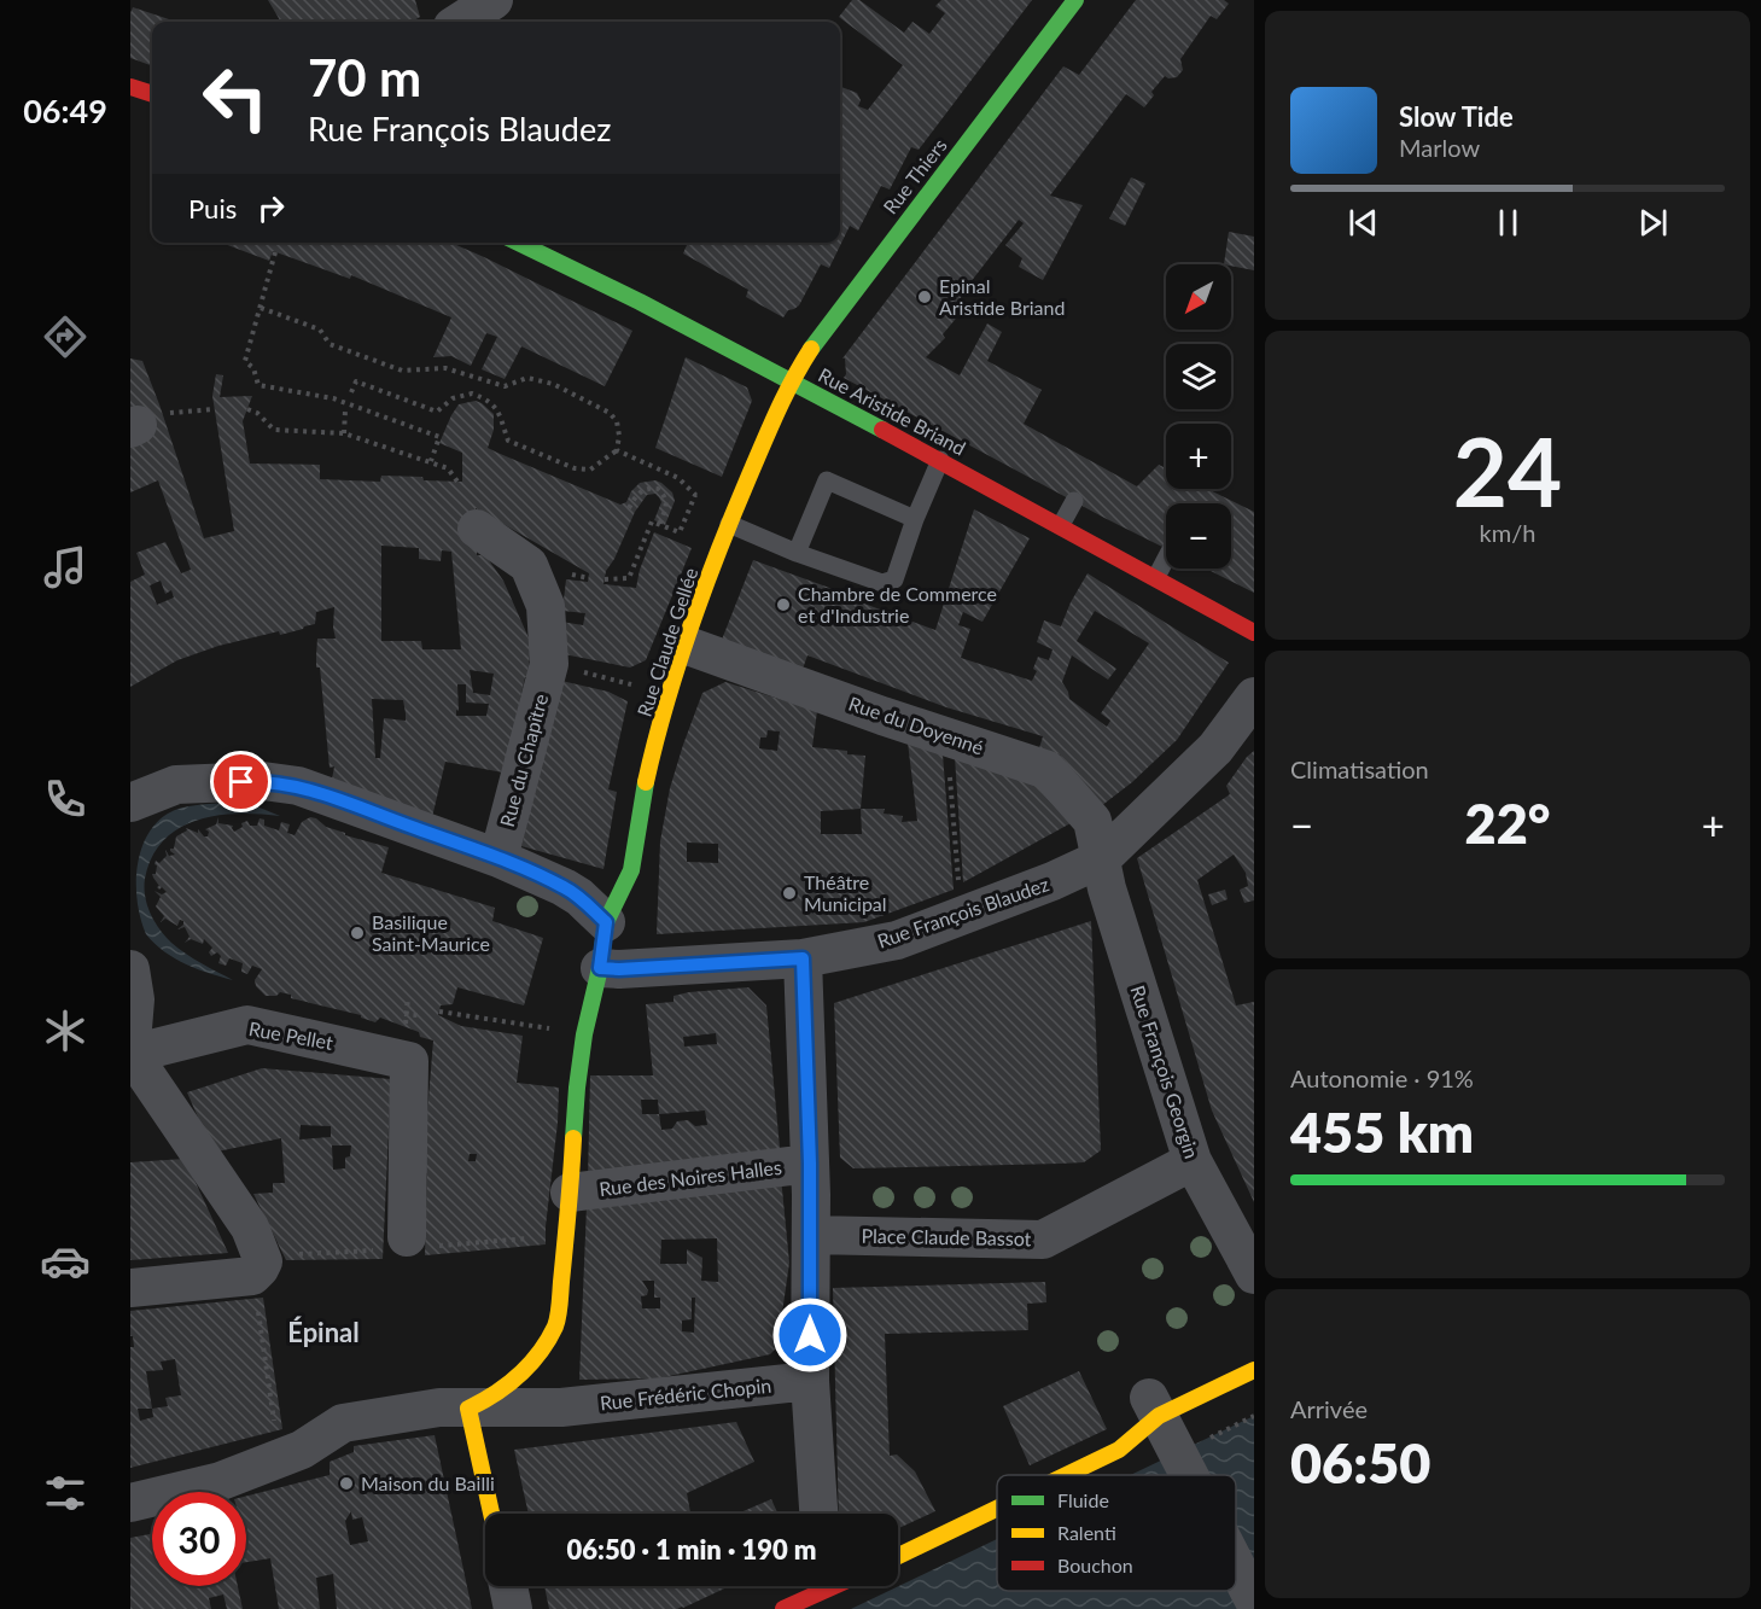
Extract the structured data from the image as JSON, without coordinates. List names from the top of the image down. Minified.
{"streets":{"street":["Rue Thiers","Rue Aristide Briand","Rue Claude Gellée","Rue du Doyenné","Rue du Chapître","Rue François Blaudez","Rue Pellet","Rue François Georgin","Rue des Noires Halles","Place Claude Bassot","Rue Frédéric Chopin"]},"crossings":[["Rue Thiers","Rue Aristide Briand"],["Rue Thiers","Rue Claude Gellée"],["Rue Aristide Briand","Rue Claude Gellée"],["Rue Claude Gellée","Rue du Doyenné"],["Rue Claude Gellée","Rue François Blaudez"],["Rue Claude Gellée","Rue des Noires Halles"],["Rue Claude Gellée","Rue Frédéric Chopin"],["Rue du Doyenné","Rue François Blaudez"],["Rue du Doyenné","Rue François Georgin"],["Rue François Blaudez","Rue François Georgin"],["Rue François Georgin","Place Claude Bassot"]],"districts":["Épinal"],"places":["Epinal Aristide Briand","Chambre de Commerce et d'Industrie","Théâtre Municipal","Basilique Saint-Maurice","Maison du Bailli"],"legend":["Fluide","Ralenti","Bouchon"],"north":"bottom left","page":{"tabs":"06:49","turn":["70 m","Rue François Blaudez"],"song":["Slow Tide","Marlow"],"then":"Puis","map_buttons":["+","−"],"tile":[["24","km/h"],"Climatisation",["Autonomie · 91%","455 km"],["Arrivée","06:50"]],"heat":["−","22°","+"],"limit":"30","trip":"06:50 · 1 min · 190 m"}}
